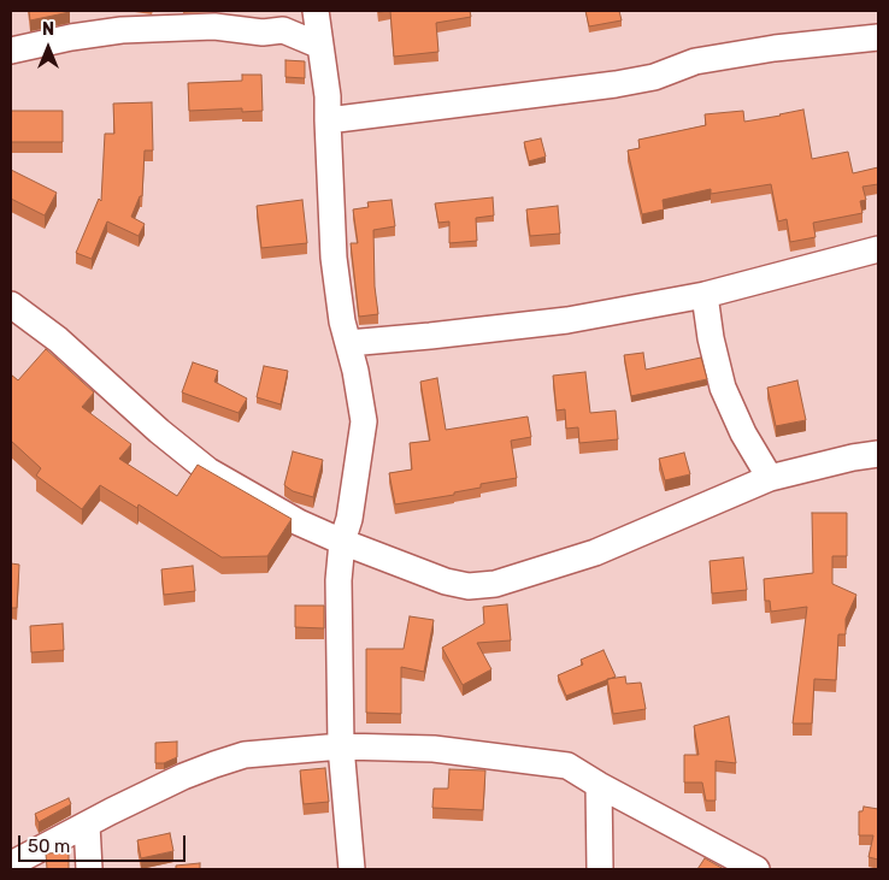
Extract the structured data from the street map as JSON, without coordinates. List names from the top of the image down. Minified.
{"scale_bar":"50 m","north":"top"}
